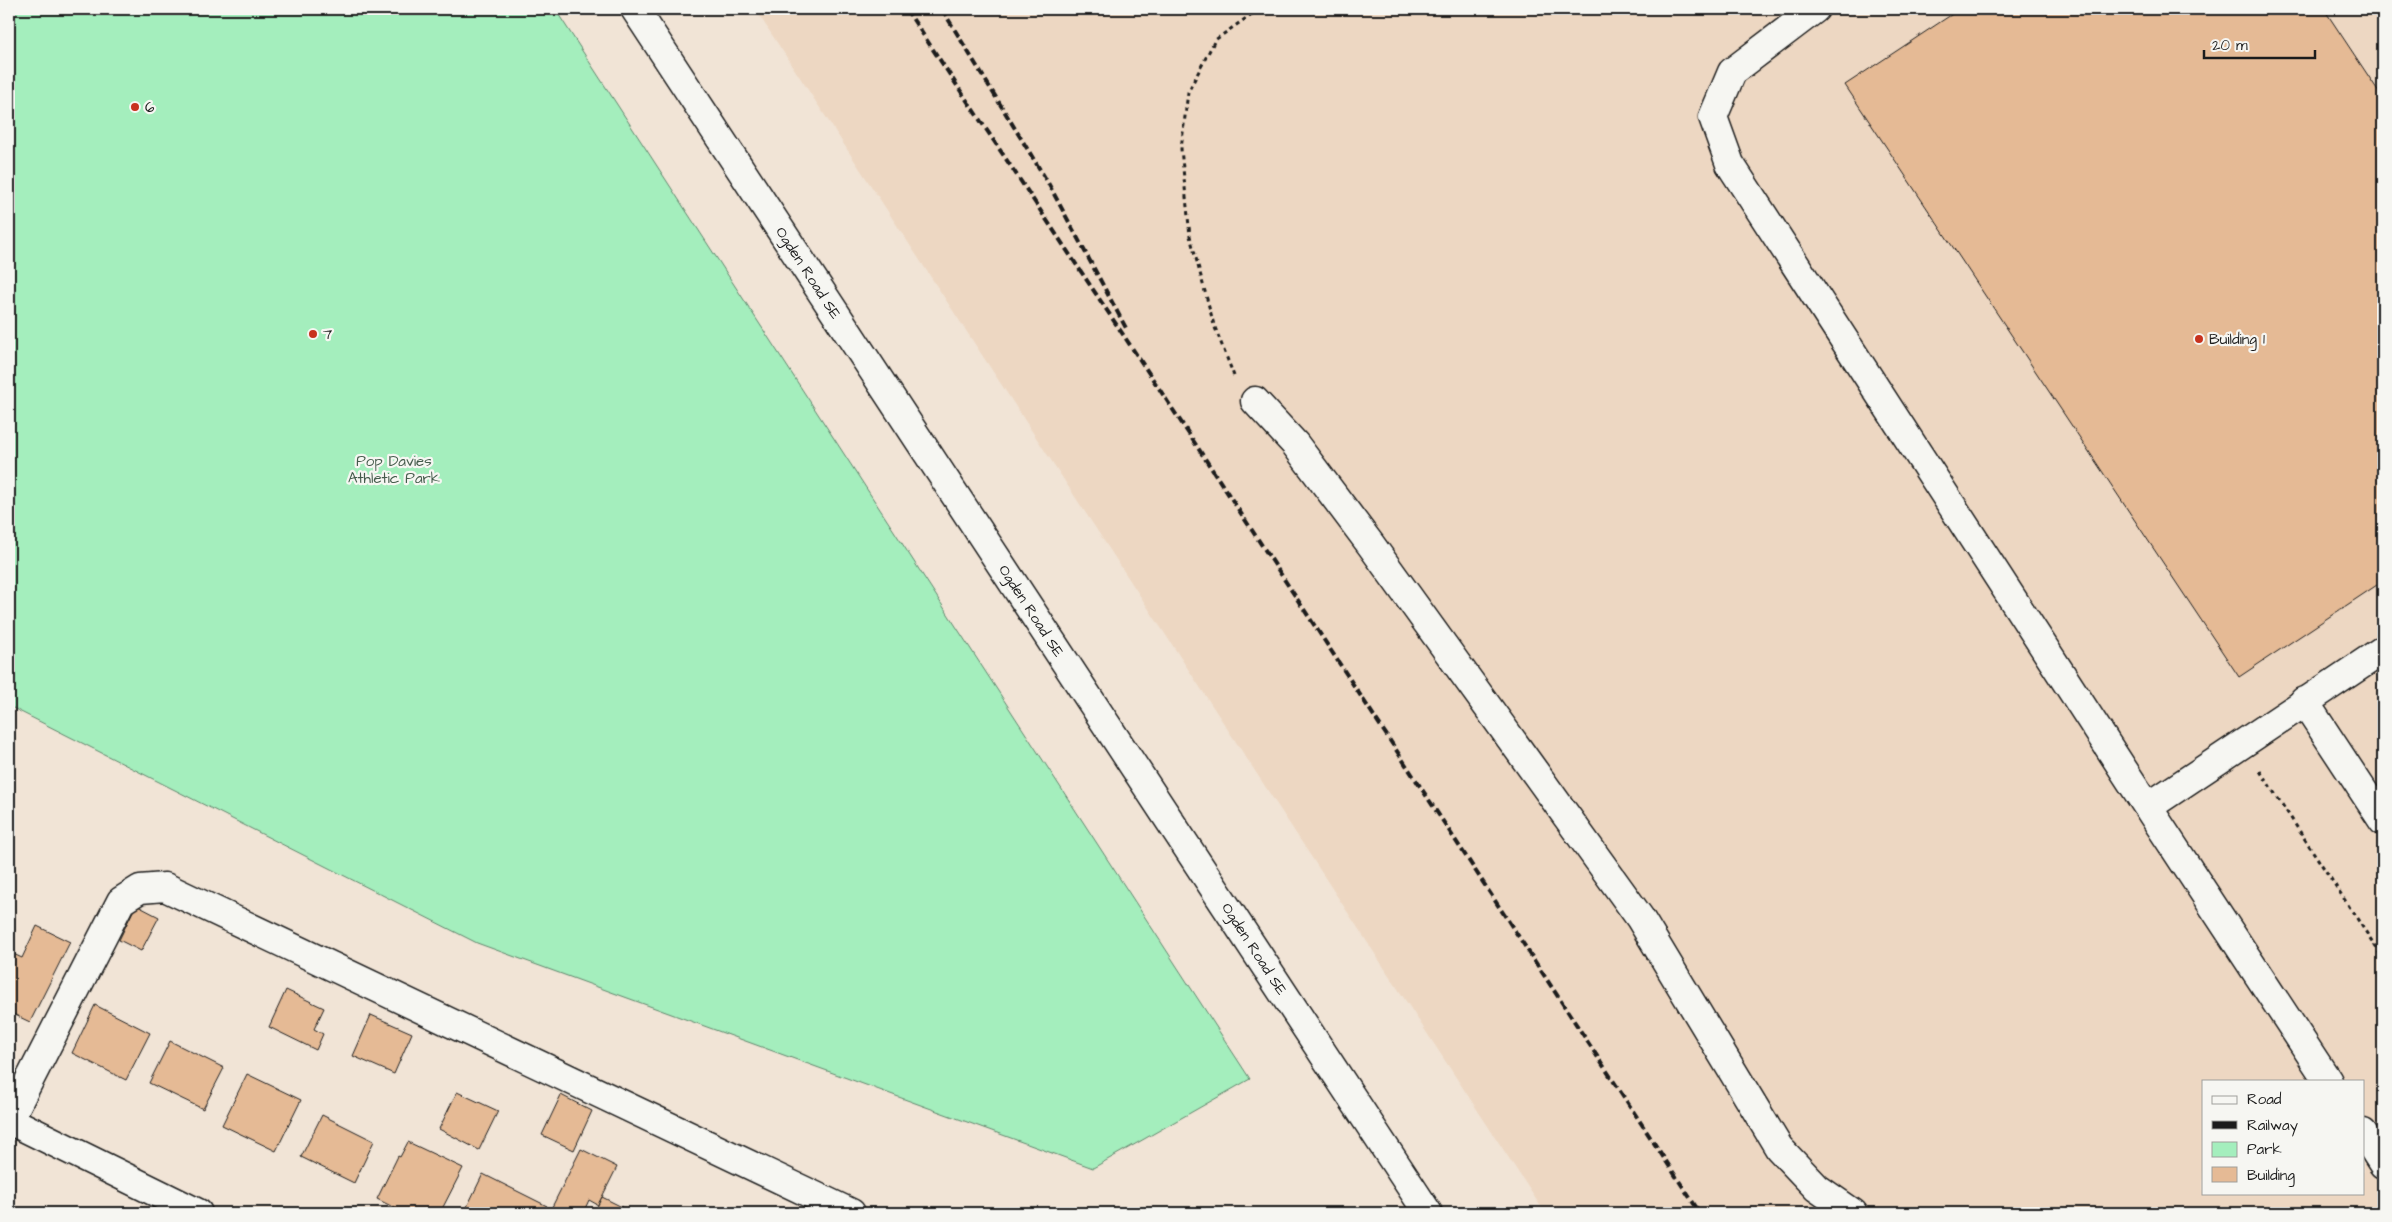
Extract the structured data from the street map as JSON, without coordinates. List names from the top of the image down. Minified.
{"streets":{"street":["Ogden Road SE"]},"parks":["Pop Davies Athletic Park"],"places":["6","7","Building 1"],"legend":["Road","Railway","Park","Building"],"scale_bar":"20 m"}
